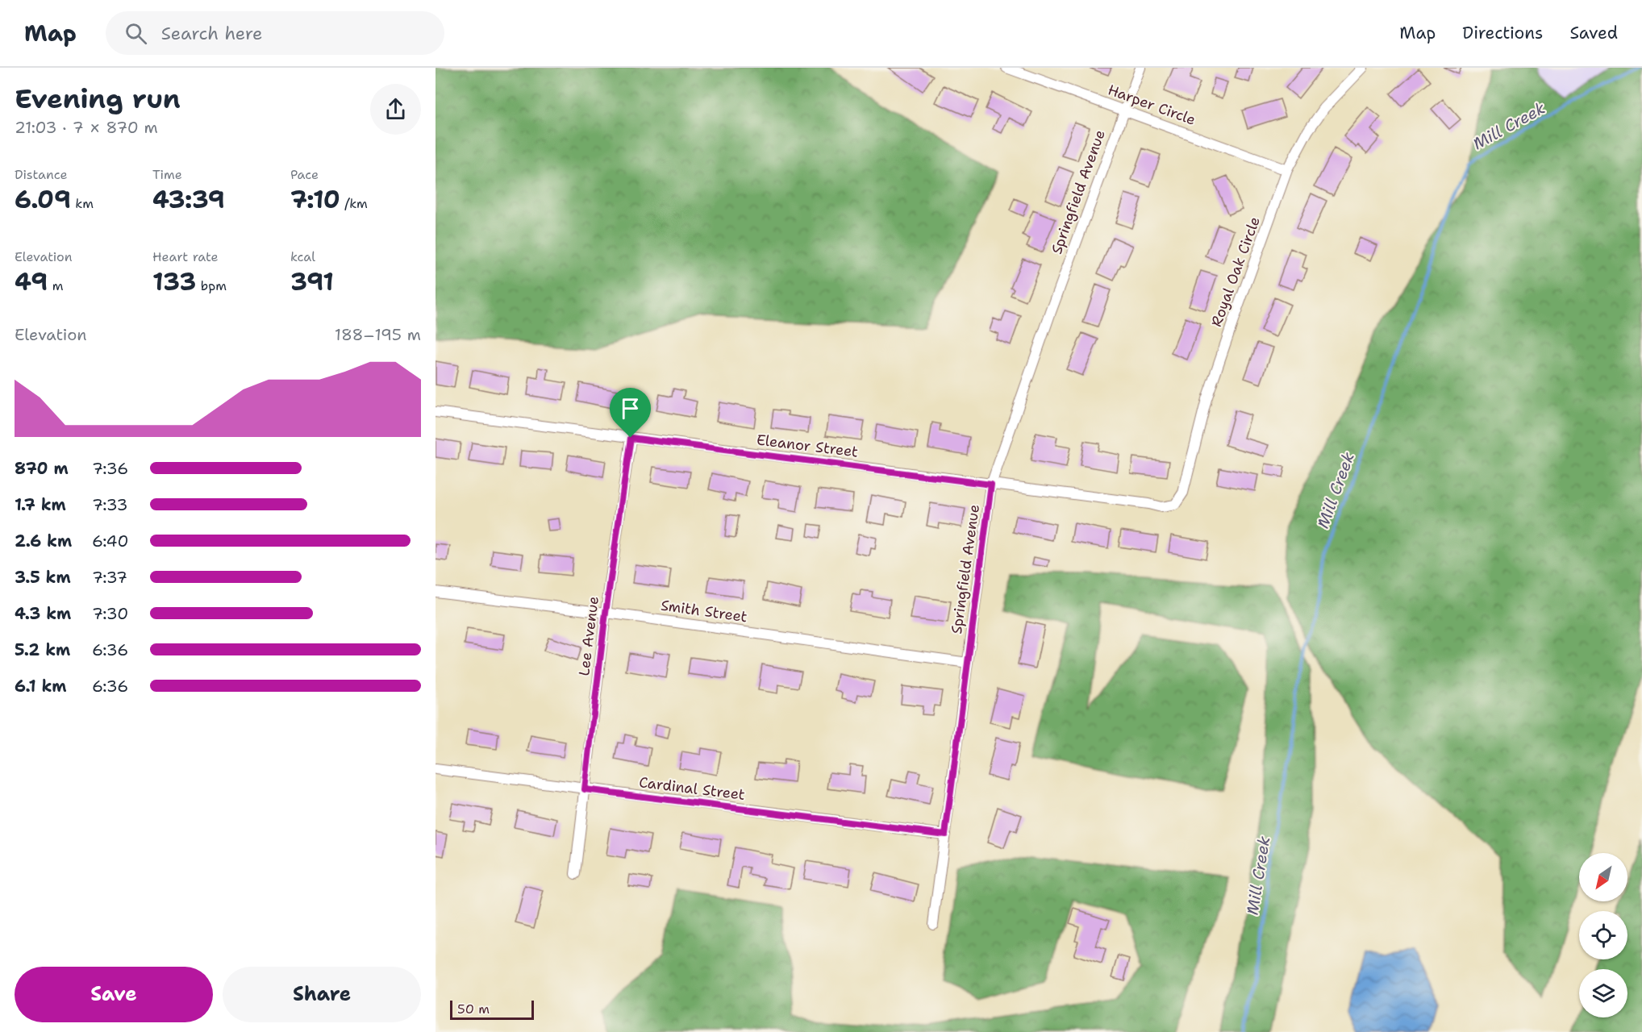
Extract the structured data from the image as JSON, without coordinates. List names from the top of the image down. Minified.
{"streets":{"street":["Harper Circle","Springfield Avenue","Royal Oak Circle","Eleanor Street","Smith Street","Lee Avenue","Cardinal Street"]},"crossings":[["Harper Circle","Springfield Avenue"],["Harper Circle","Royal Oak Circle"],["Springfield Avenue","Eleanor Street"],["Springfield Avenue","Smith Street"],["Springfield Avenue","Cardinal Street"],["Royal Oak Circle","Eleanor Street"],["Eleanor Street","Lee Avenue"],["Smith Street","Lee Avenue"],["Lee Avenue","Cardinal Street"]],"water":["Mill Creek"],"scale_bar":"50 m","north":"bottom left","page":{"header":"Map","search":"Search here","nav":["Map","Directions","Saved"],"heading":["Evening run","21:03 · 7 × 870 m"],"stats":[["Distance","6.09 km"],["Time","43:39"],["Pace","7:10 /km"],["Elevation","49 m"],["Heart rate","133 bpm"],["kcal","391"]],"chart":["Elevation","188–195 m"],"list":[{"name":"870 m","note":"7:36"},{"name":"1.7 km","note":"7:33"},{"name":"2.6 km","note":"6:40"},{"name":"3.5 km","note":"7:37"},{"name":"4.3 km","note":"7:30"},{"name":"5.2 km","note":"6:36"},{"name":"6.1 km","note":"6:36"}],"buttons":["Save","Share"],"scale":"50 m"}}
